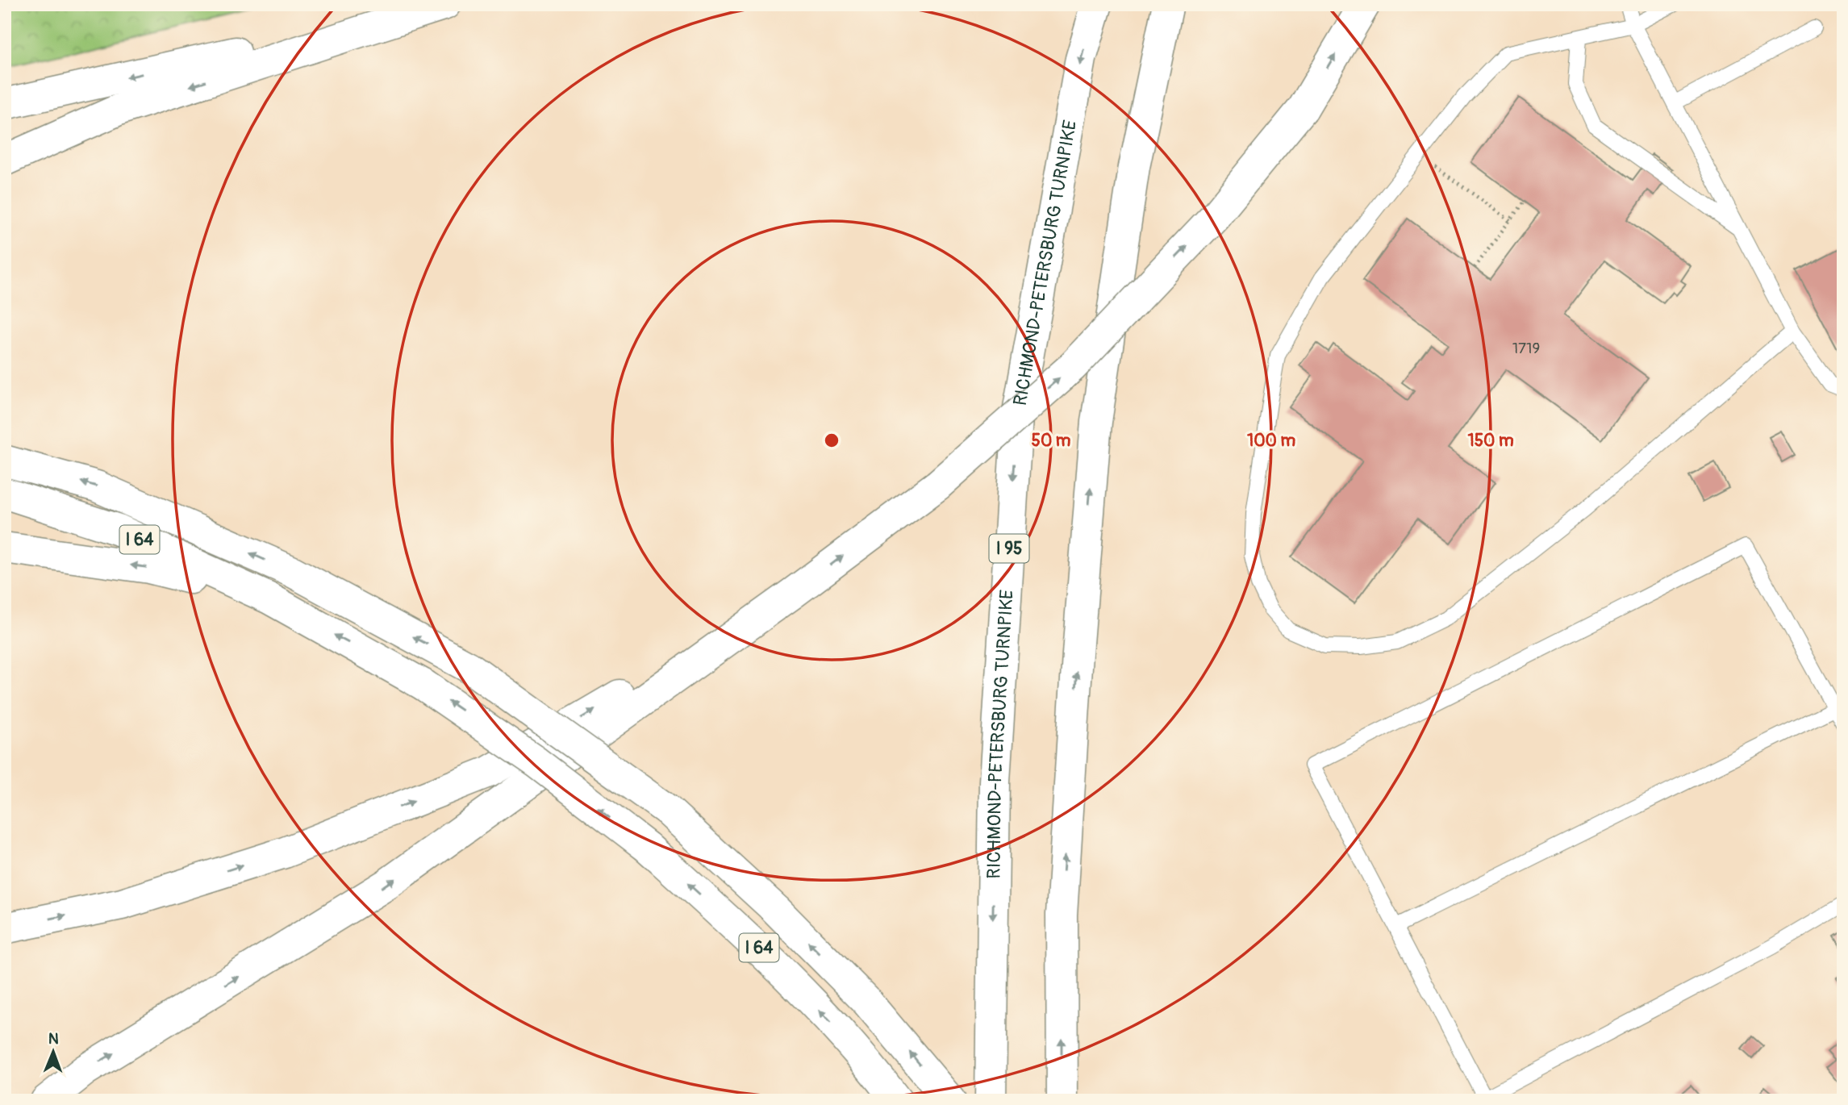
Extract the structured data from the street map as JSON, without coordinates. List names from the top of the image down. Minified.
{"streets":{"highway":["RICHMOND-PETERSBURG TURNPIKE","I 64","I 95"]},"house_numbers":["1719"],"north":"top","rings":["50 m","100 m","150 m"]}
